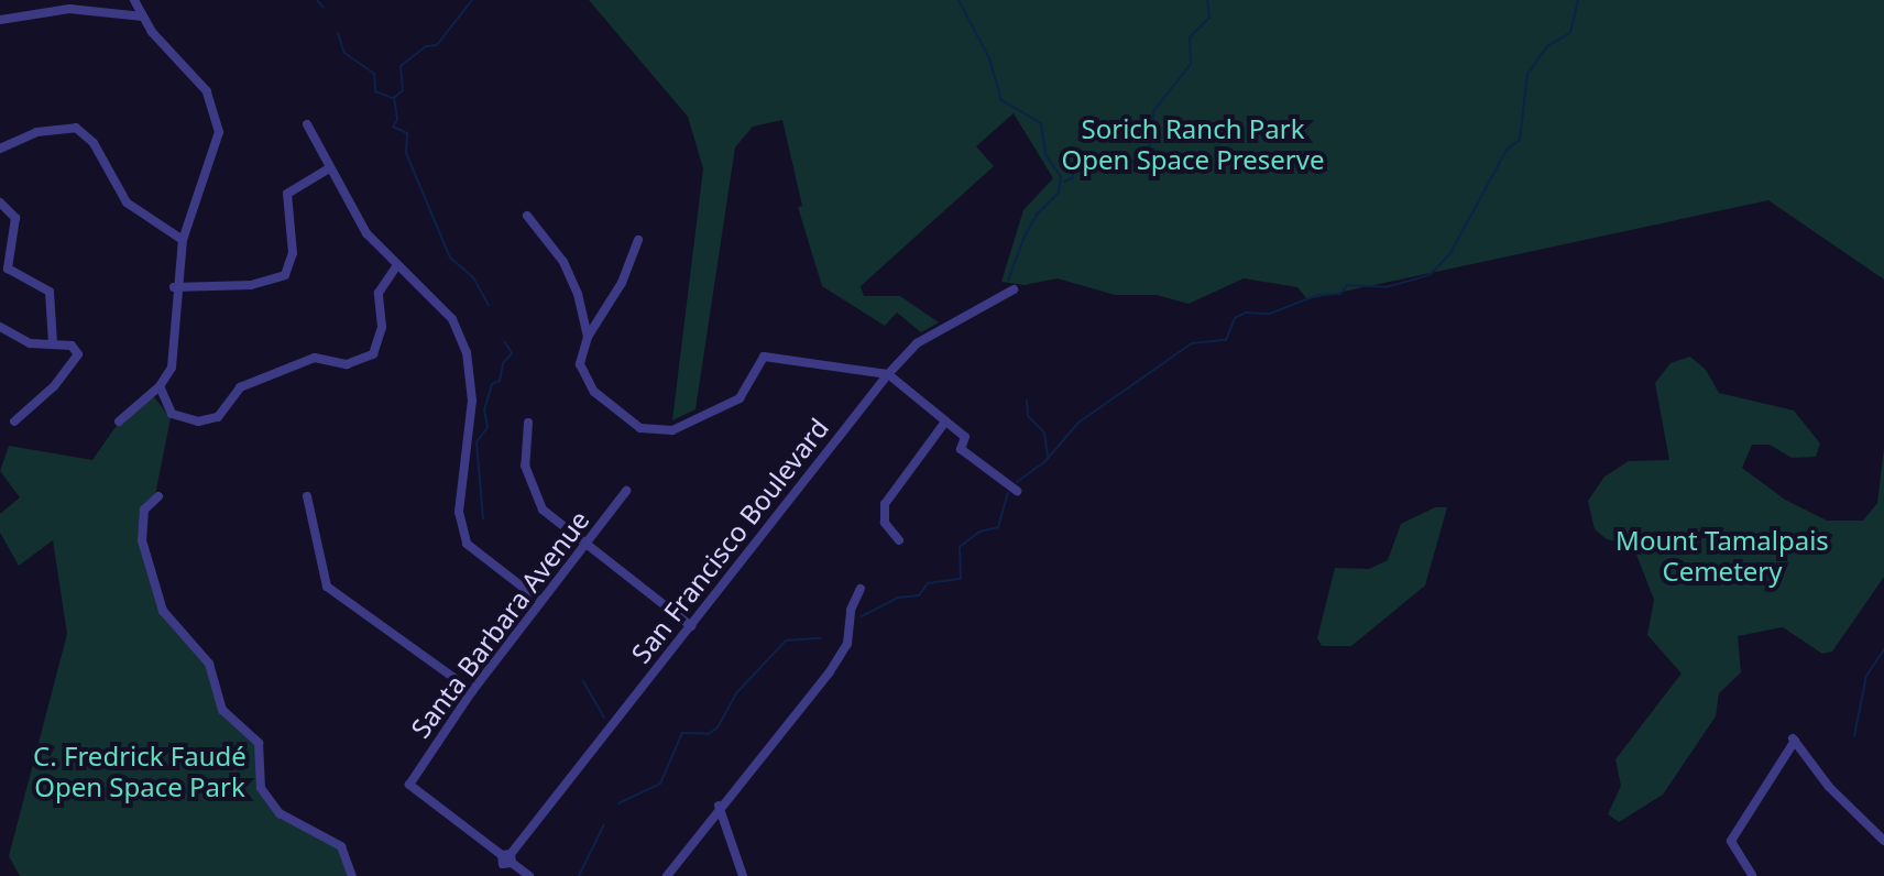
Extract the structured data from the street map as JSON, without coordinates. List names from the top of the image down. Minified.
{"streets":{"street":["San Francisco Boulevard","Santa Barbara Avenue"]},"crossings":[["San Francisco Boulevard","Santa Barbara Avenue"]],"parks":["Sorich Ranch Park Open Space Preserve","Mount Tamalpais Cemetery","C. Fredrick Faudé Open Space Park"]}
